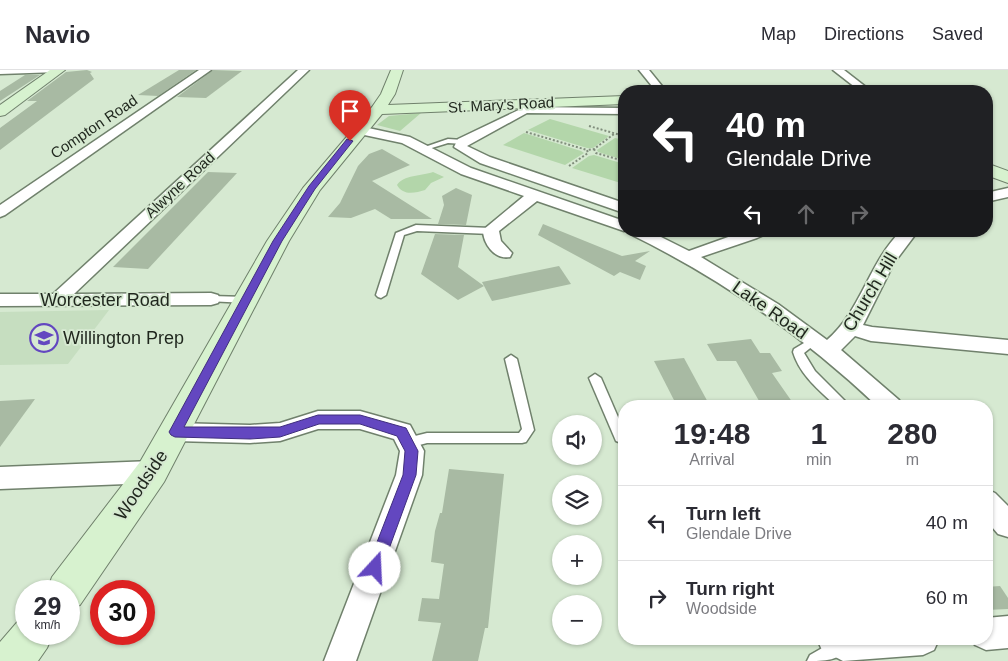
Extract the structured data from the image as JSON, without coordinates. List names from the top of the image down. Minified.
{"streets":{"street":["St. Mary's Road","Compton Road","Alwyne Road","Church Hill","Worcester Road","Lake Road","Woodside"]},"crossings":[["St. Mary's Road","Woodside"],["Alwyne Road","Worcester Road"],["Church Hill","Lake Road"]],"places":{"school or university":["Willington Prep"]},"page":{"header":"Navio","nav":["Map","Directions","Saved"],"turn":["40 m","Glendale Drive"],"eta":["19:48","Arrival","1","min","280","m"],"map_buttons":["+","−"],"list":[{"name":"Turn left","note":"Glendale Drive","value":"40 m"},{"name":"Turn right","note":"Woodside","value":"60 m"}],"speed":"29 km/h","limit":"30"}}
